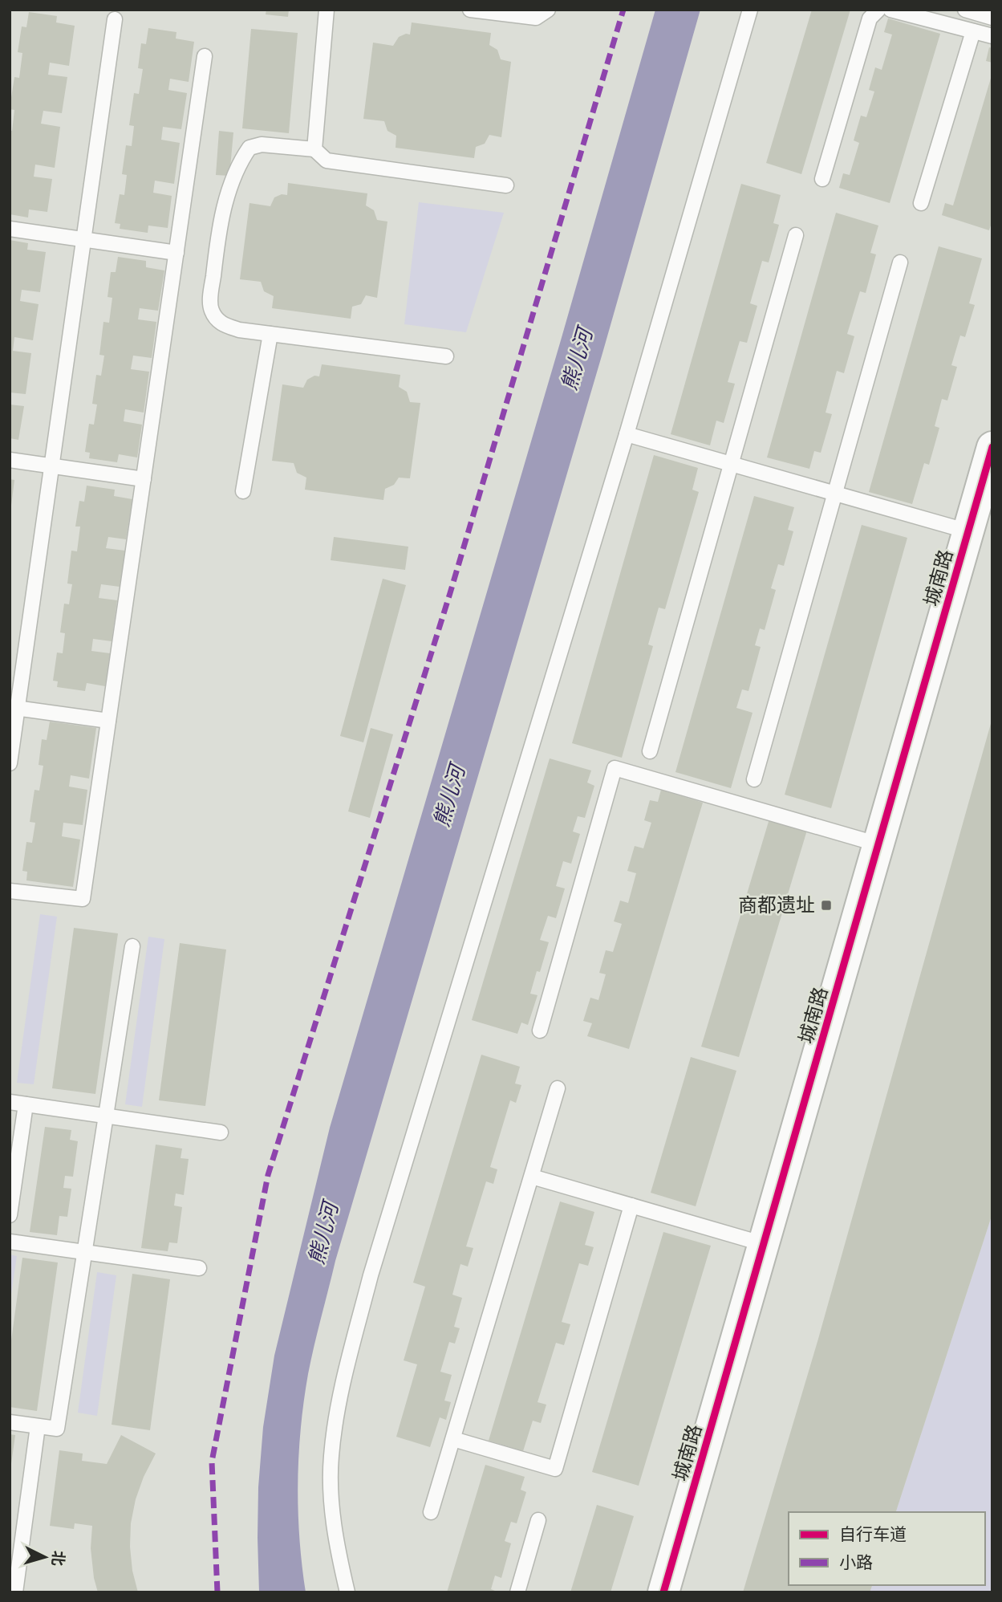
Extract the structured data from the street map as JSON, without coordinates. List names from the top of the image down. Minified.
{"streets":{"street":["城南路"]},"water":["熊儿河"],"places":{"transit":["商都遗址"]},"legend":["自行车道","小路"],"north":"right"}
